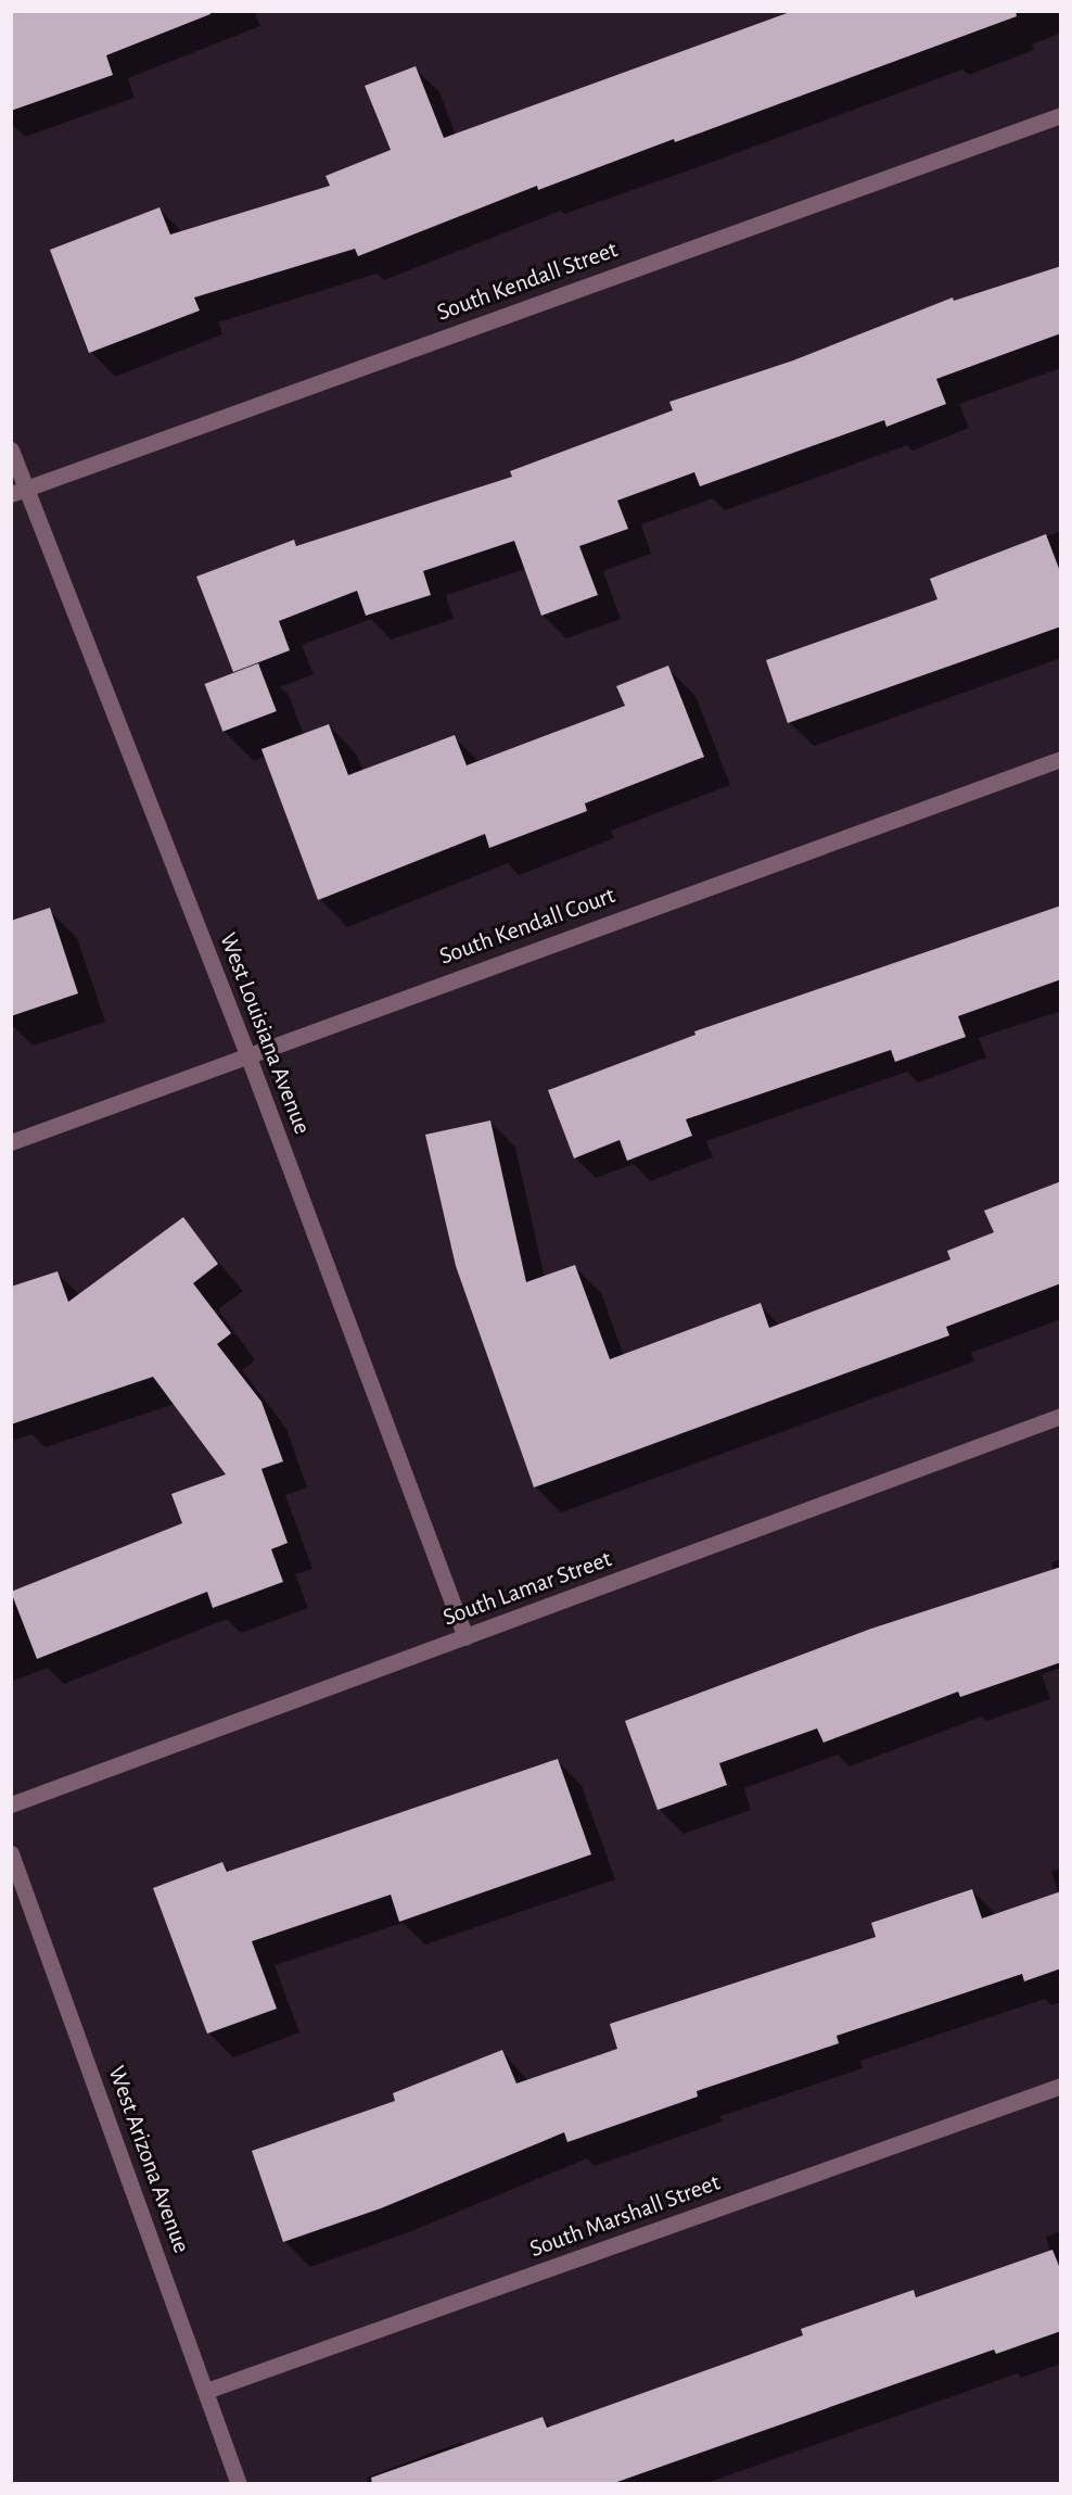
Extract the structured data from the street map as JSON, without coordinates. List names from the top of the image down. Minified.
{"streets":{"street":["South Kendall Street","South Kendall Court","West Louisiana Avenue","South Lamar Street","West Arizona Avenue","South Marshall Street"]},"crossings":[["South Kendall Street","West Louisiana Avenue"],["South Kendall Court","West Louisiana Avenue"],["West Louisiana Avenue","South Lamar Street"],["West Arizona Avenue","South Marshall Street"]]}
